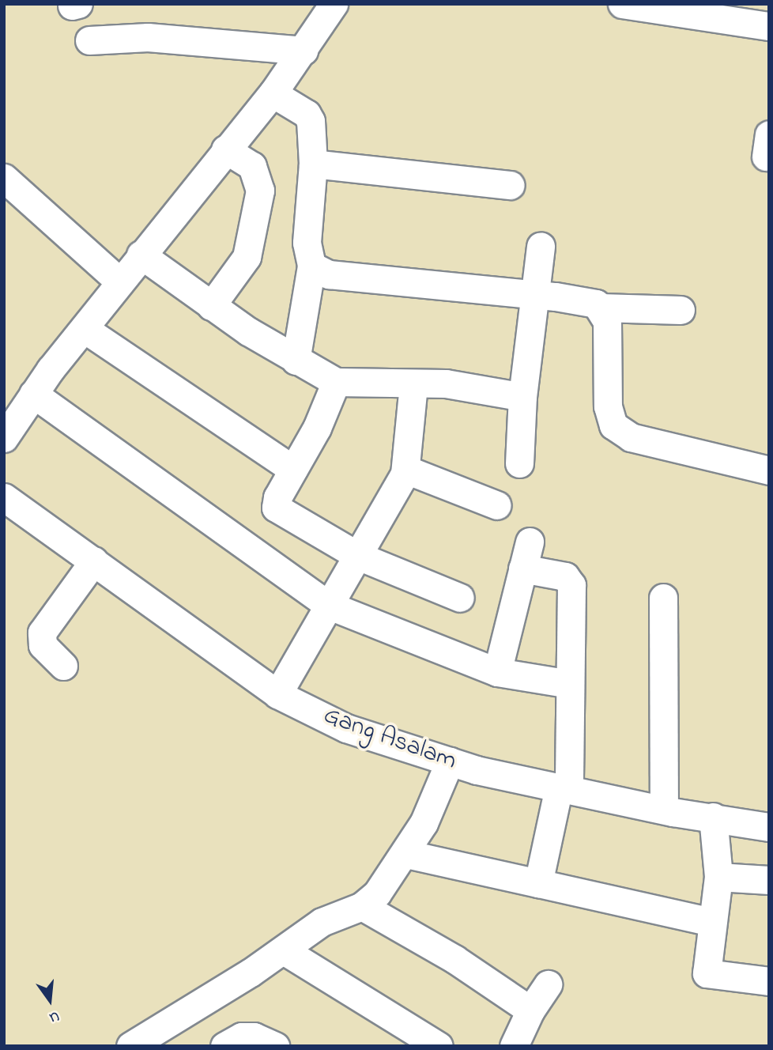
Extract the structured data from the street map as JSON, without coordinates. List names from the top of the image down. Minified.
{"streets":{"street":["Gang Asalam"]},"north":"bottom"}
